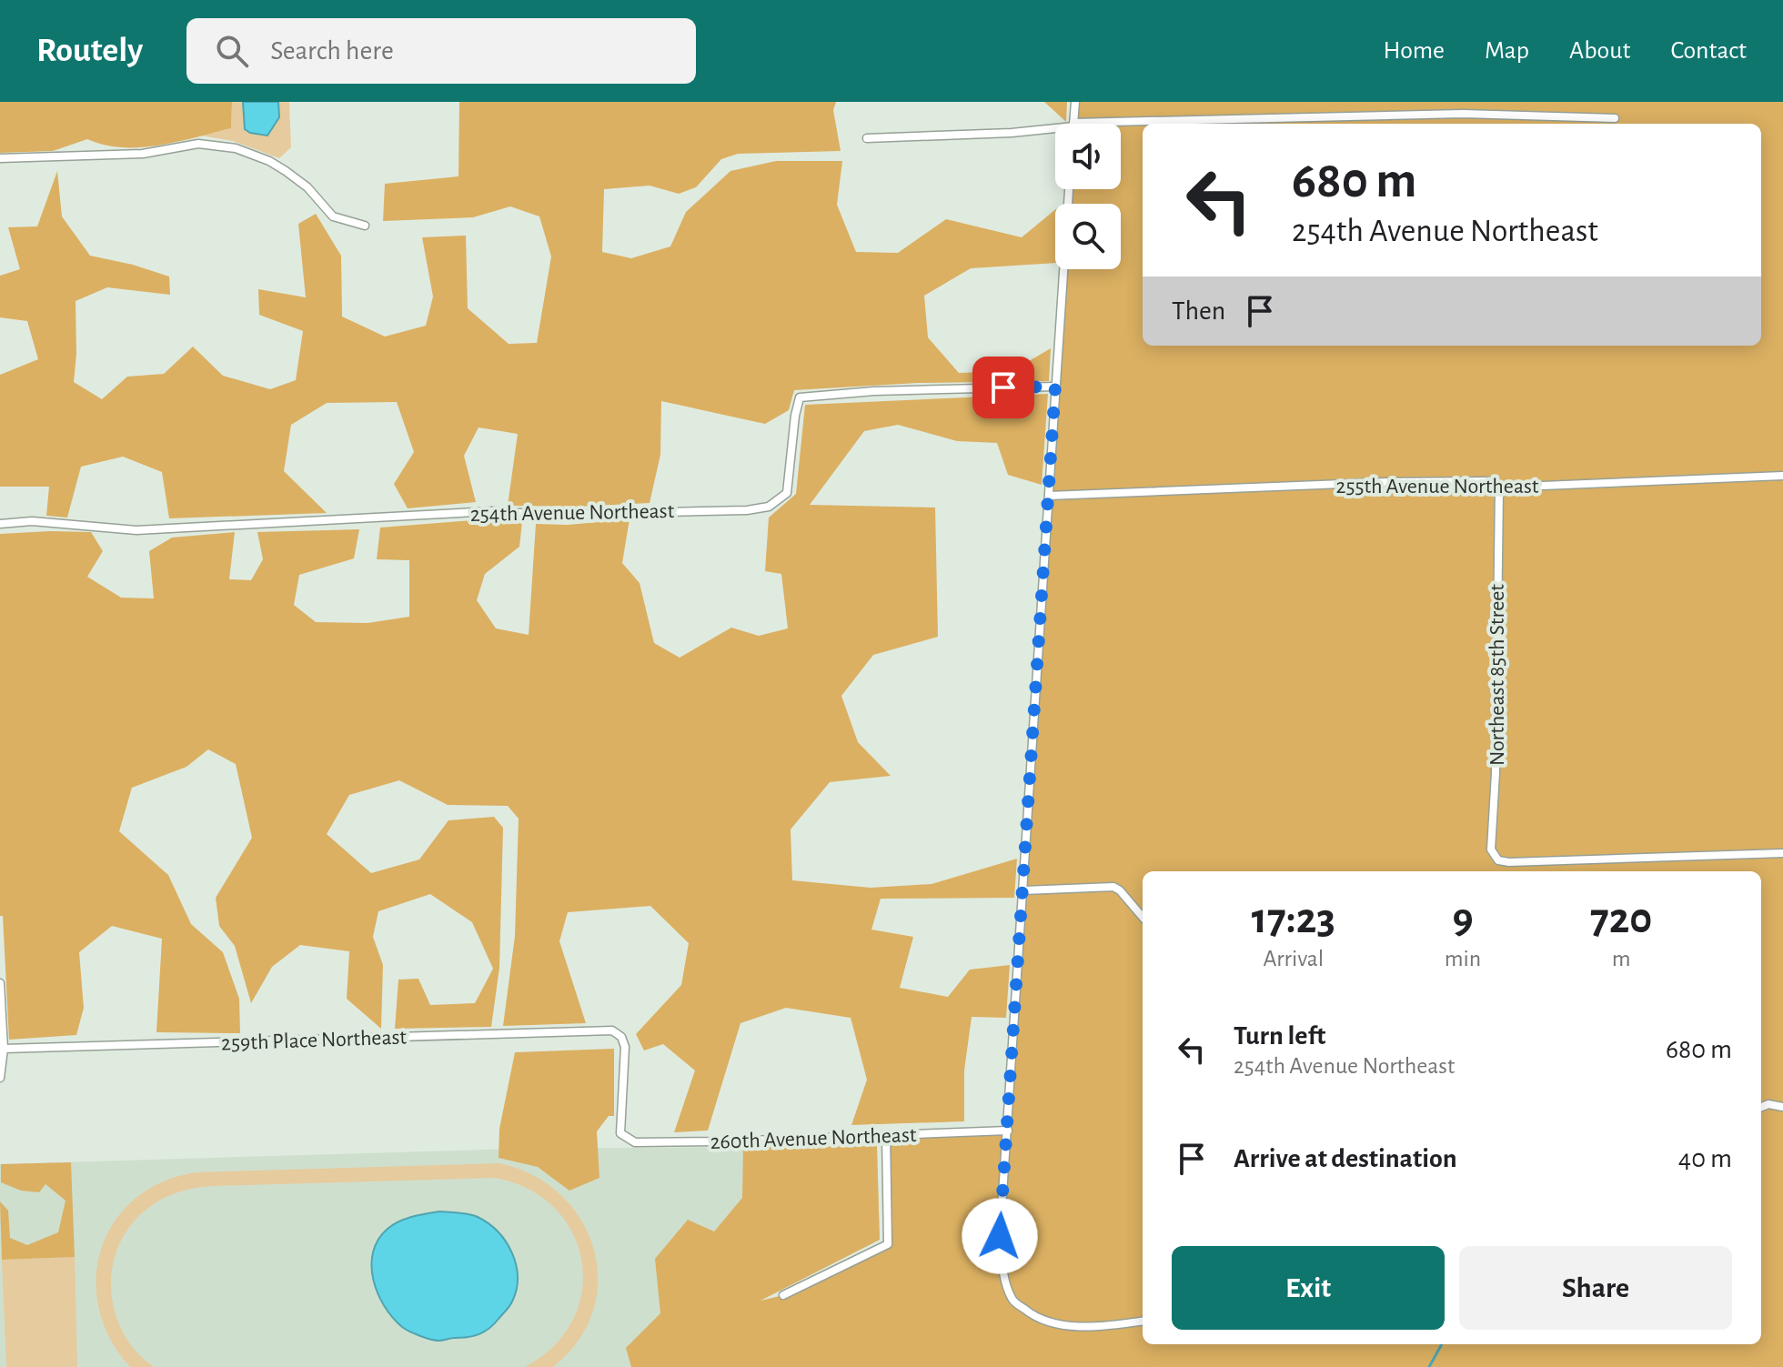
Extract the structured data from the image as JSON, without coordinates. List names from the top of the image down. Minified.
{"streets":{"street":["255th Avenue Northeast","254th Avenue Northeast","Northeast 85th Street","259th Place Northeast","260th Avenue Northeast"]},"crossings":[["255th Avenue Northeast","Northeast 85th Street"],["259th Place Northeast","260th Avenue Northeast"]],"page":{"header":"Routely","search":"Search here","nav":["Home","Map","About","Contact"],"turn":["680 m","254th Avenue Northeast"],"then":"Then","eta":["17:23","Arrival","9","min","720","m"],"list":[{"name":"Turn left","note":"254th Avenue Northeast","value":"680 m"},{"name":"Arrive at destination","value":"40 m"}],"buttons":["Exit","Share"]}}
